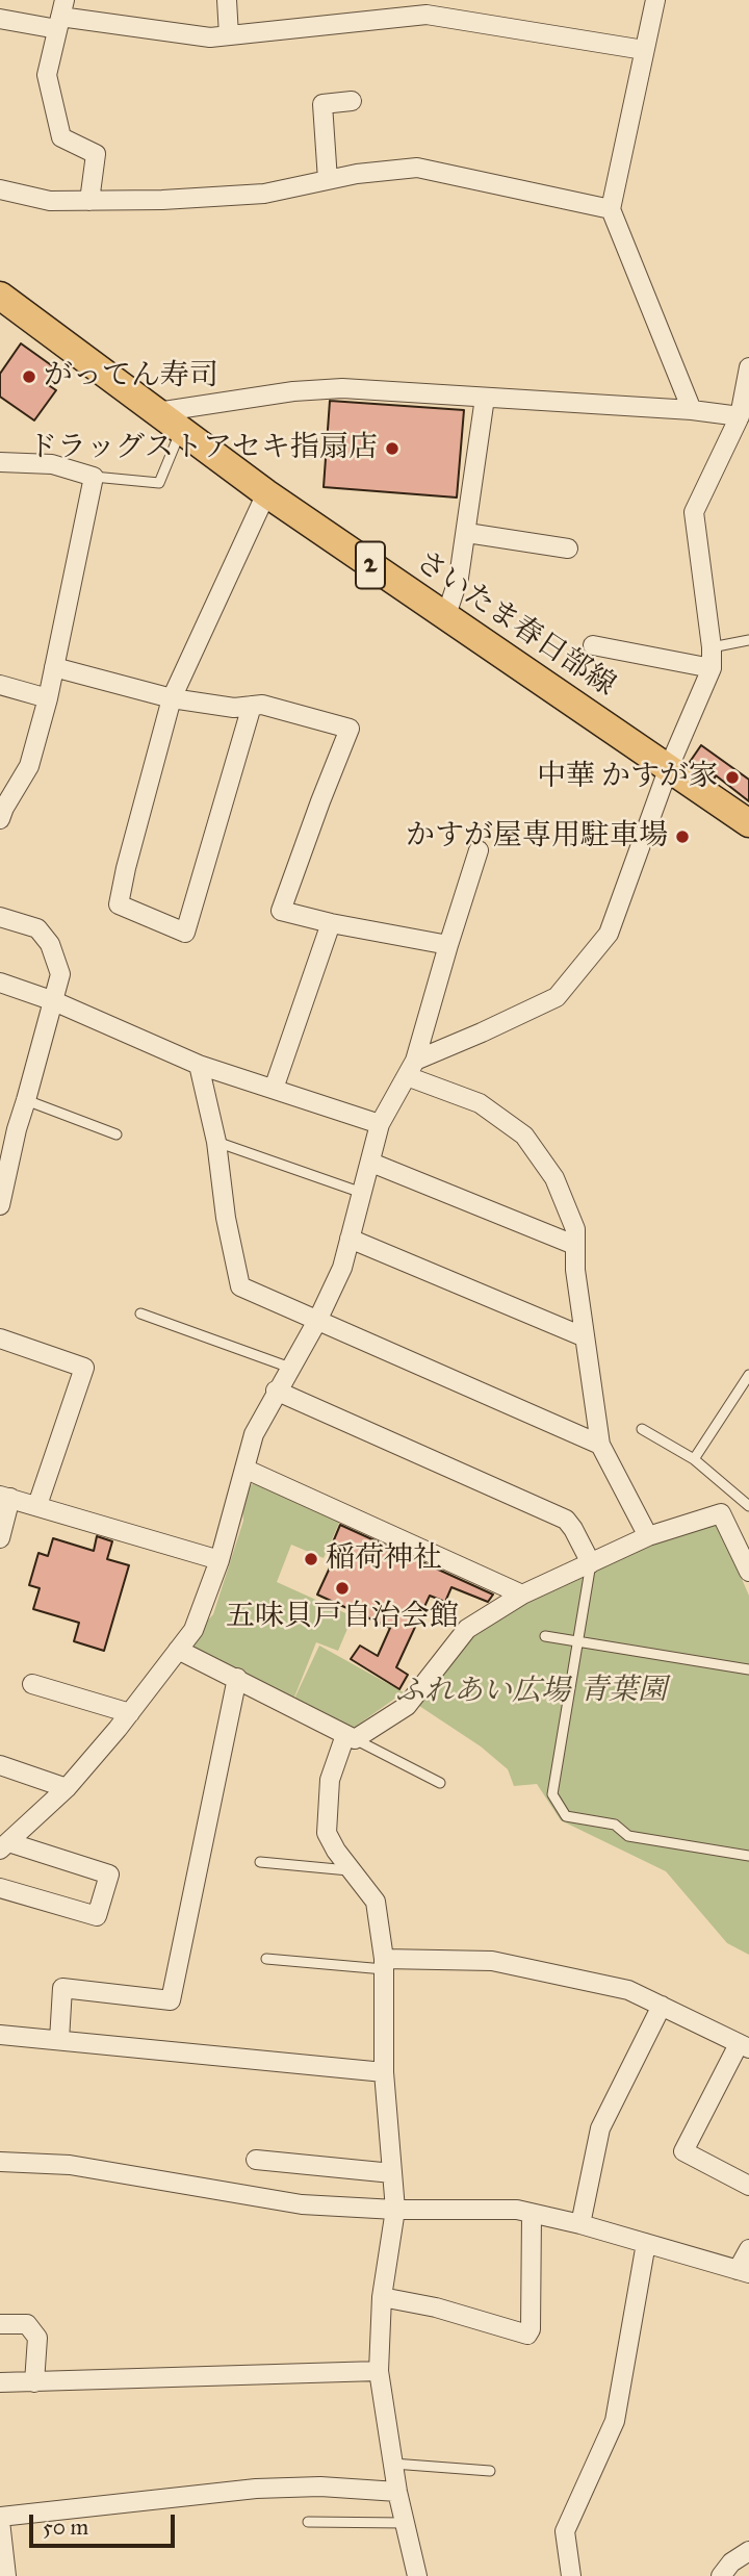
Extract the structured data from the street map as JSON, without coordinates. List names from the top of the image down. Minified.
{"streets":{"main road":["2","さいたま春日部線"]},"parks":["青葉園","ふれあい広場"],"places":["がってん寿司","ドラッグストアセキ指扇店","中華 かすが家","かすが屋専用駐車場","稲荷神社","五味貝戸自治会館"],"scale_bar":"50 m"}
